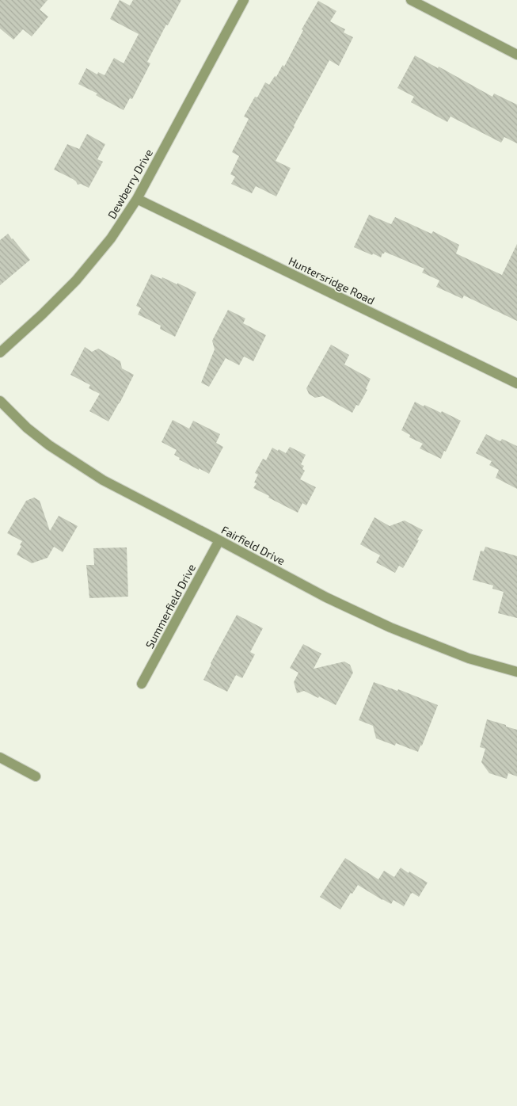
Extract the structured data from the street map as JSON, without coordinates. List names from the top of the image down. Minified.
{"streets":{"street":["Dewberry Drive","Huntersridge Road","Fairfield Drive","Summerfield Drive"]},"crossings":[["Dewberry Drive","Huntersridge Road"],["Fairfield Drive","Summerfield Drive"]]}
